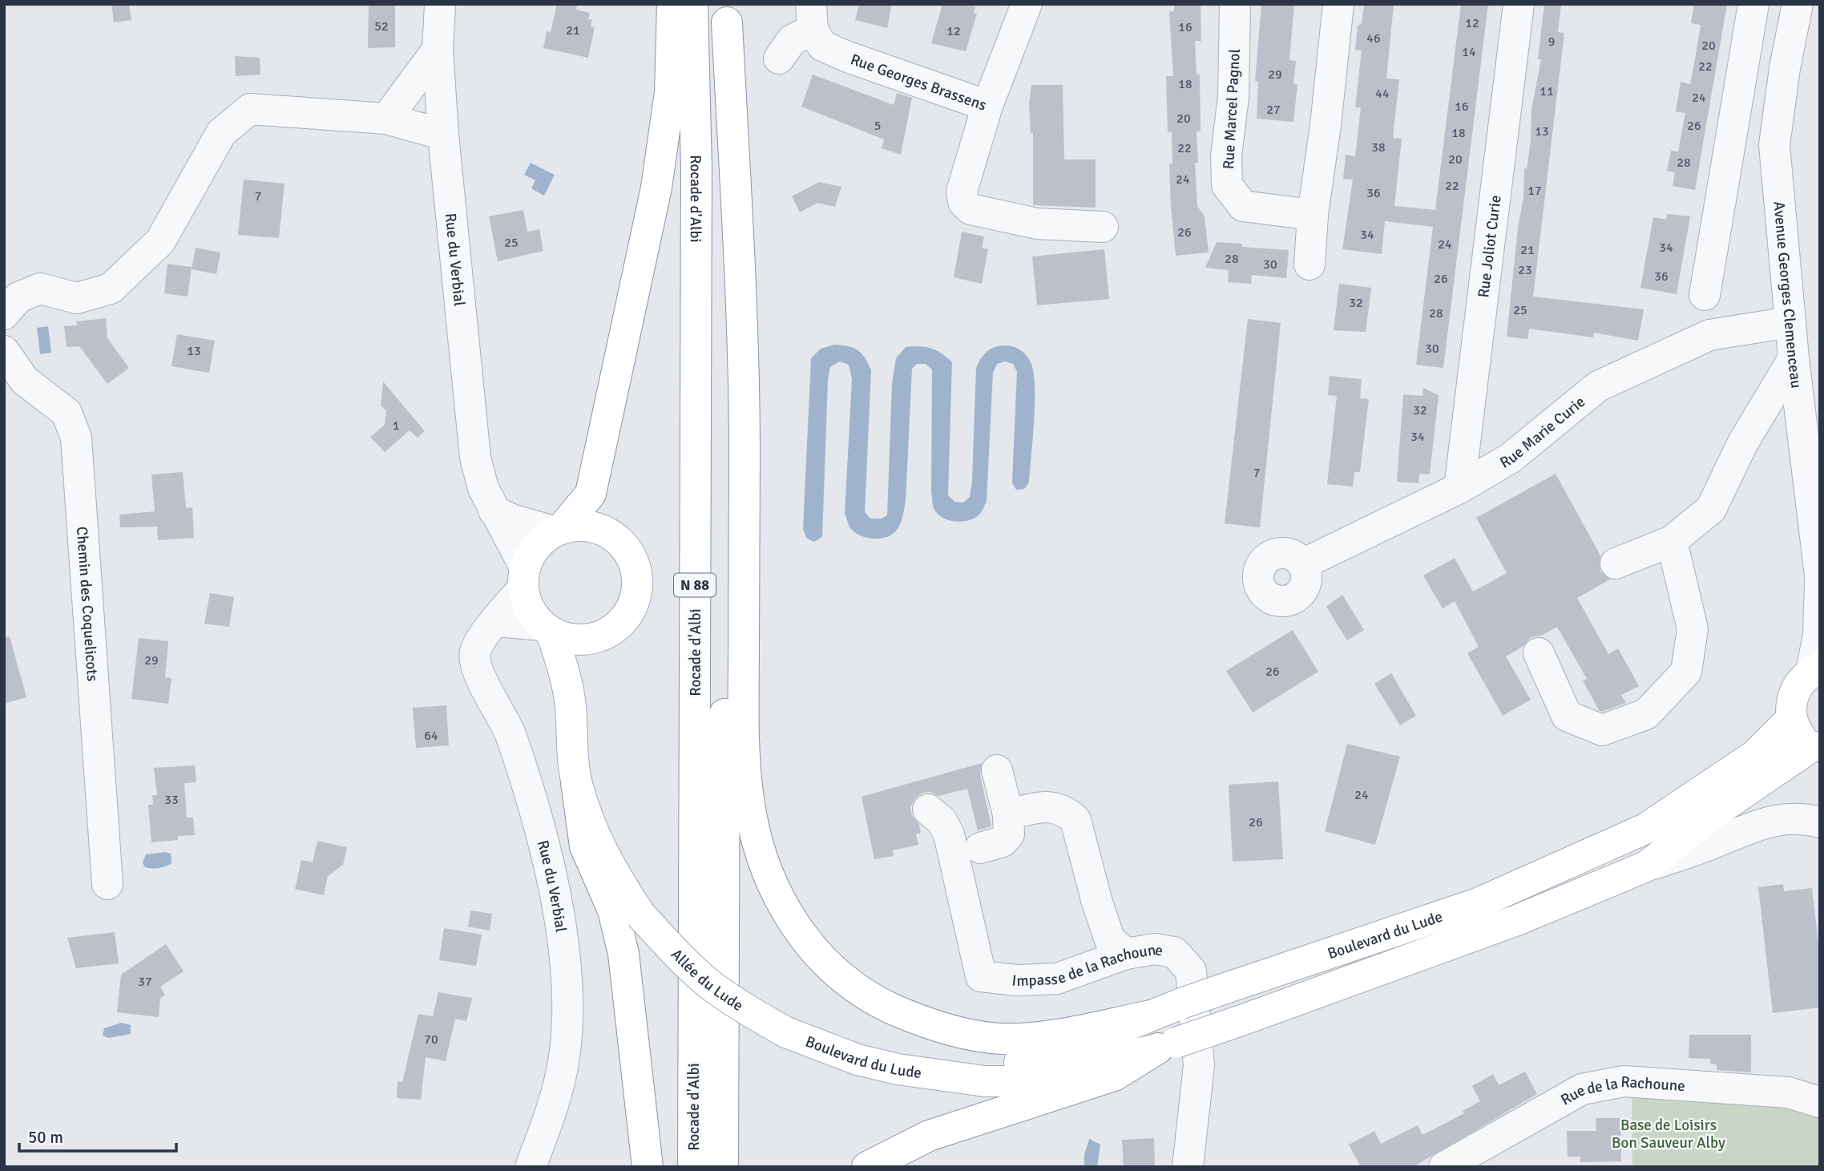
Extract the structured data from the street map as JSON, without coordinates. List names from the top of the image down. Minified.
{"streets":{"main road":["Rocade d'Albi","N 88","Boulevard du Lude","Allée du Lude"],"street":["Rue Georges Brassens","Rue Marcel Pagnol","Rue Joliot Curie","Rue du Verbial","Avenue Georges Clemenceau","Rue Marie Curie","Chemin des Coquelicots","Impasse de la Rachoune","Rue de la Rachoune"]},"crossings":[["Rue Joliot Curie","Rue Marie Curie"],["Avenue Georges Clemenceau","Rue Marie Curie"],["Boulevard du Lude","Allée du Lude"]],"parks":["Base de Loisirs Bon Sauveur Alby"],"house_numbers":["12","52","16","21","12","46","9","20","14","22","29","18","11","44","24","16","27","20","5","26","13","18","38","22","20","28","24","22","17","36","7","26","34","25","24","34","21","28","30","23","36","26","32","25","28","30","13","32","1","34","7","29","26","64","24","33","26","37","70"],"scale_bar":"50 m"}
